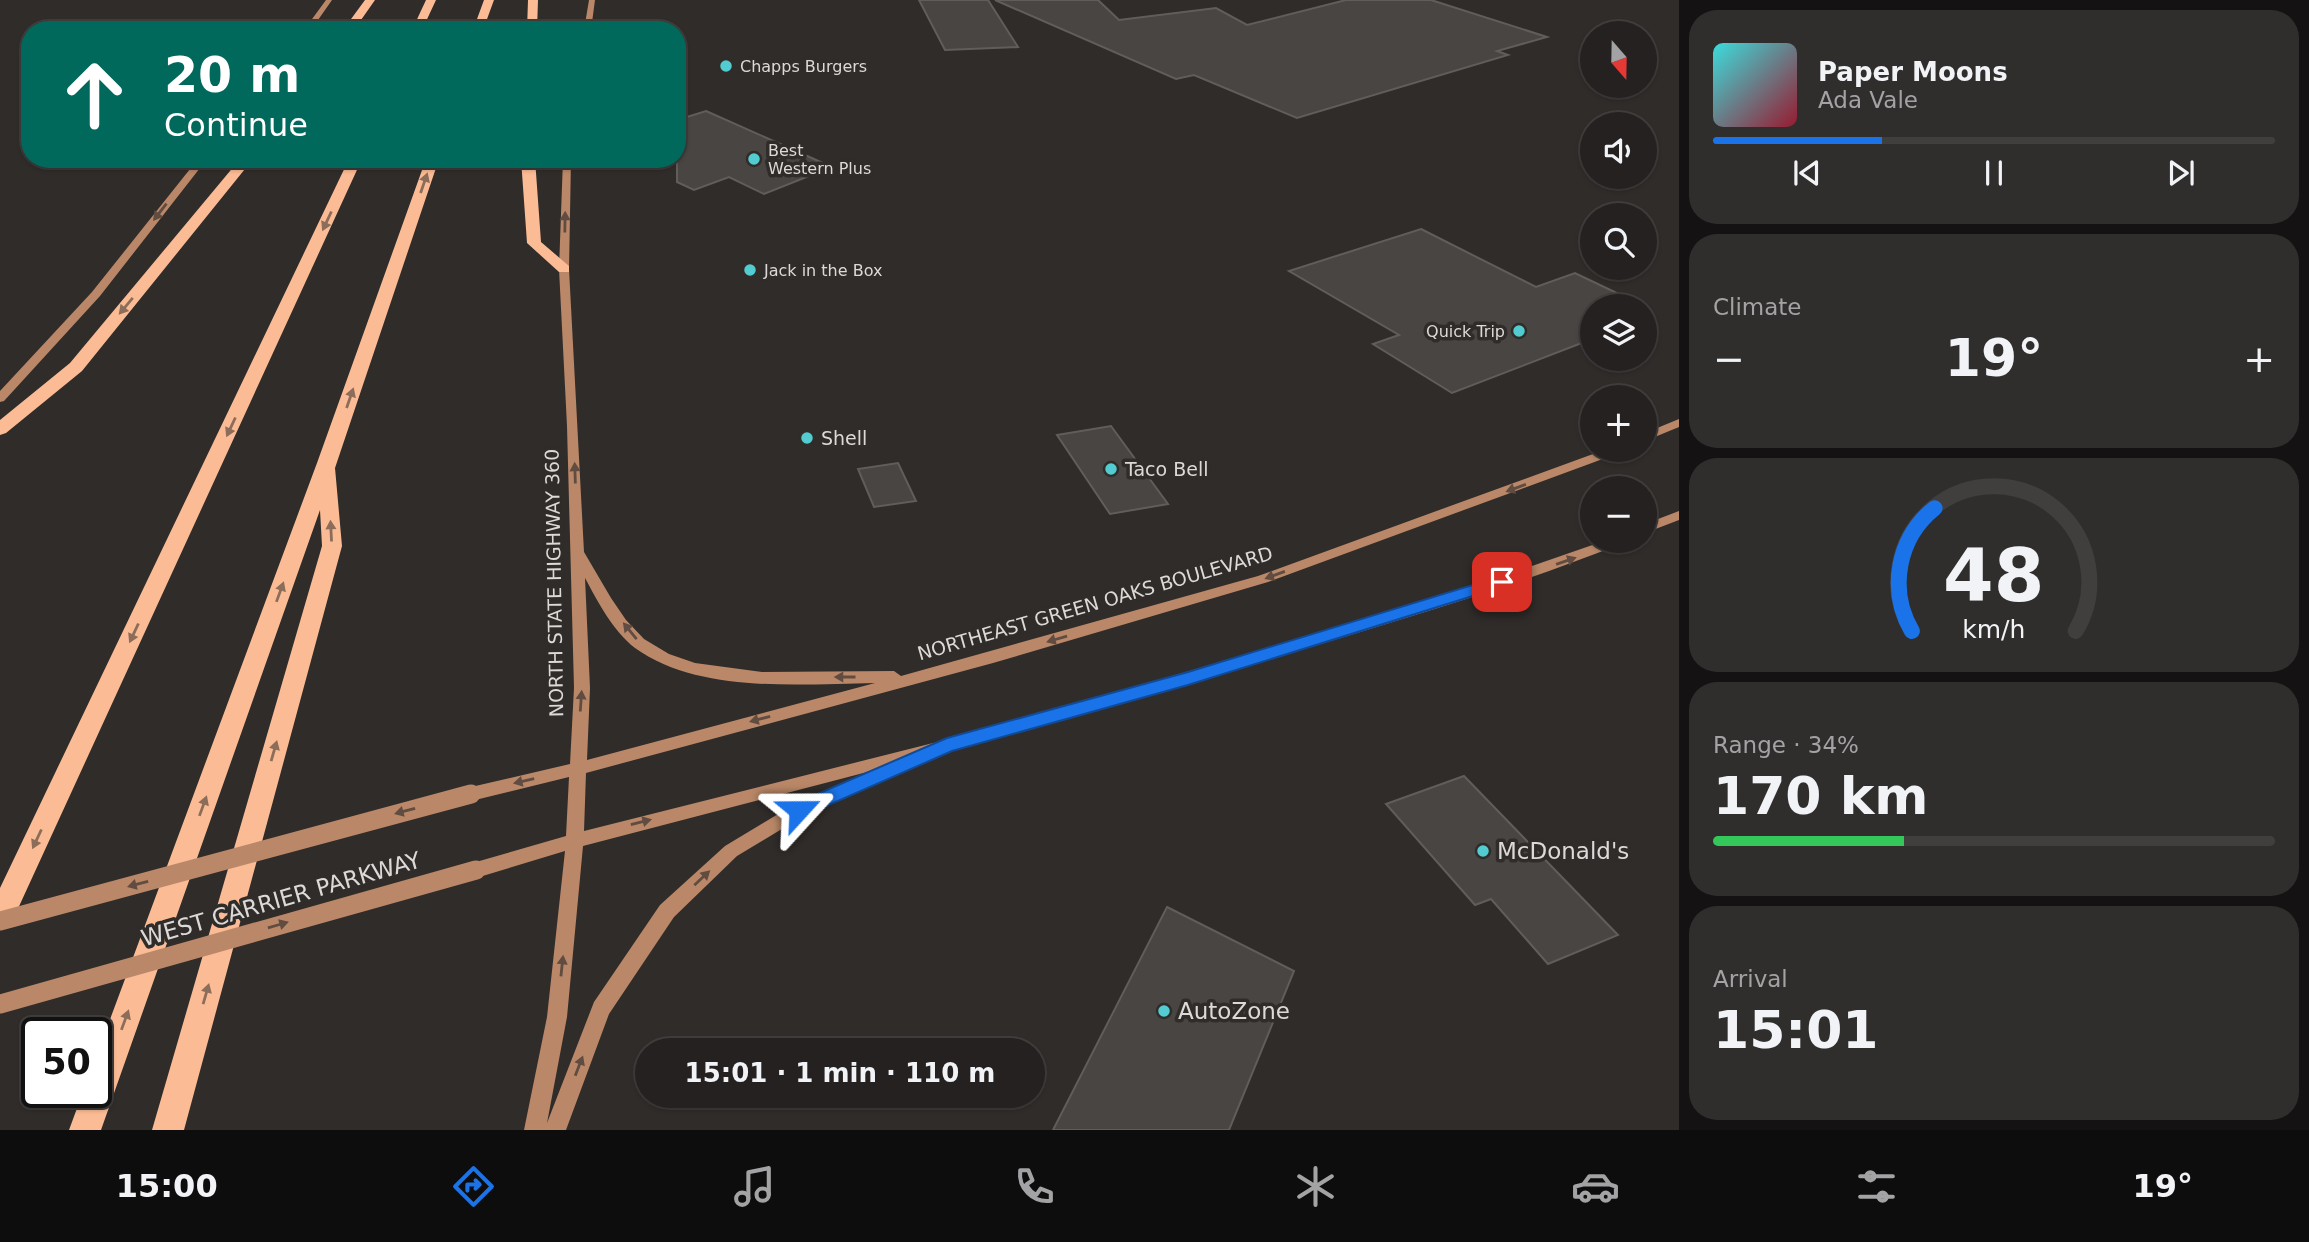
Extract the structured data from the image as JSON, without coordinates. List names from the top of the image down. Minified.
{"streets":{"main road":["NORTH STATE HIGHWAY 360","NORTHEAST GREEN OAKS BOULEVARD","WEST CARRIER PARKWAY"]},"crossings":[["NORTH STATE HIGHWAY 360","NORTHEAST GREEN OAKS BOULEVARD"],["NORTH STATE HIGHWAY 360","WEST CARRIER PARKWAY"]],"one_way":["NORTH STATE HIGHWAY 360"],"places":["Chapps Burgers","Best Western Plus","Jack in the Box","Quick Trip","Shell","Taco Bell","McDonald's","AutoZone"],"north":"bottom","page":{"map_buttons":["+","−"],"turn":["20 m","Continue"],"song":["Paper Moons","Ada Vale"],"tile":["Climate",["Range · 34%","170 km"],["Arrival","15:01"]],"heat":["−","19°","+"],"limit":"50","trip":"15:01 · 1 min · 110 m","tabs":["15:00","19°"],"gauge":["48","km/h"]}}
